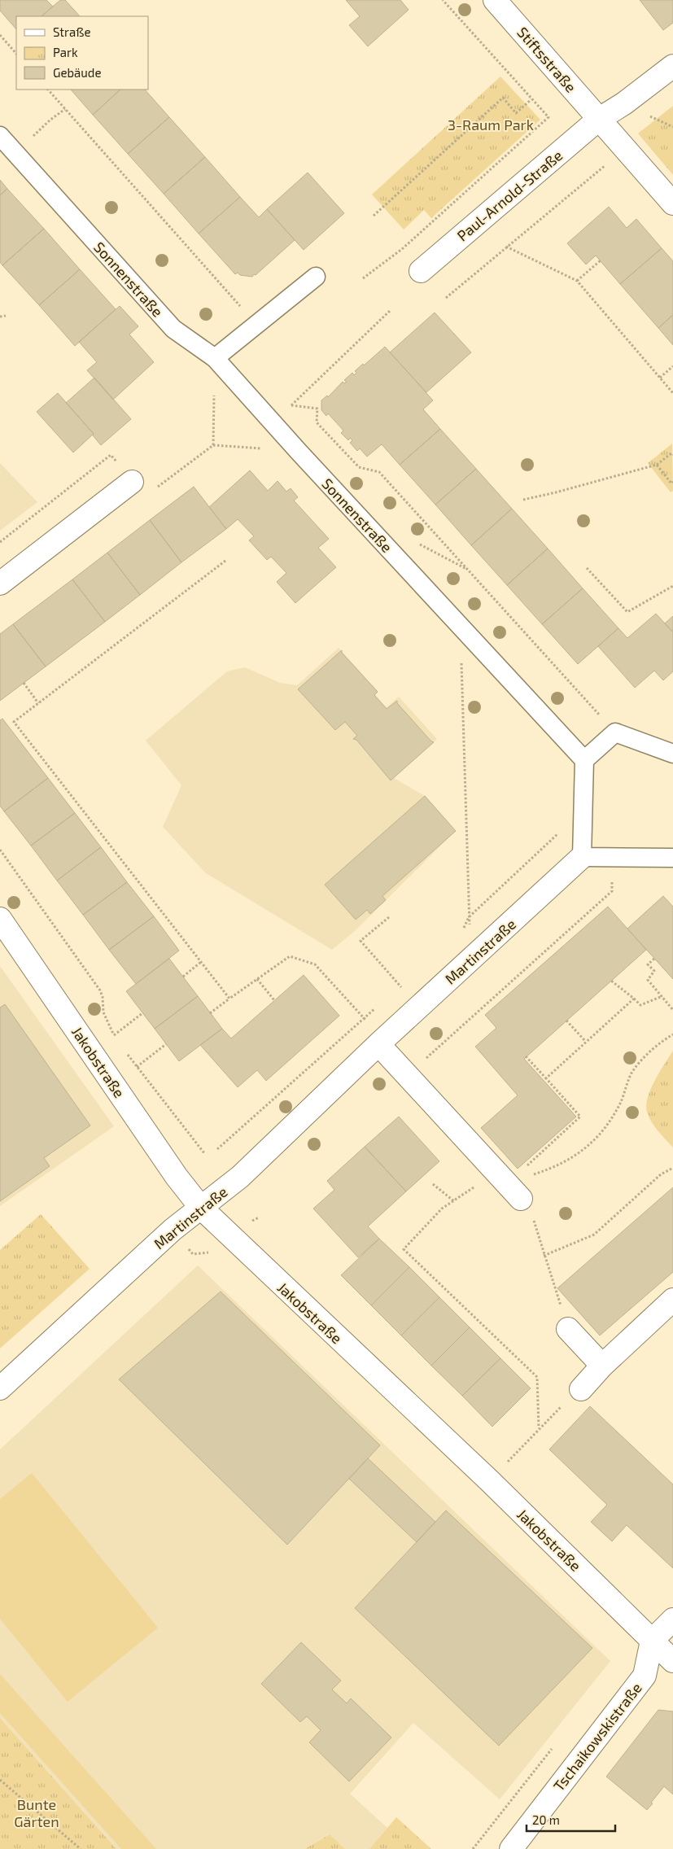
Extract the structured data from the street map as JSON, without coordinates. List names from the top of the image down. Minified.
{"streets":{"street":["Stiftsstraße","Paul-Arnold-Straße","Sonnenstraße","Martinstraße","Jakobstraße","Tschaikowskistraße"]},"crossings":[["Stiftsstraße","Paul-Arnold-Straße"],["Martinstraße","Jakobstraße"],["Jakobstraße","Tschaikowskistraße"]],"parks":["3-Raum Park","Bunte Gärten"],"legend":["Straße","Park","Gebäude"],"scale_bar":"20 m"}
